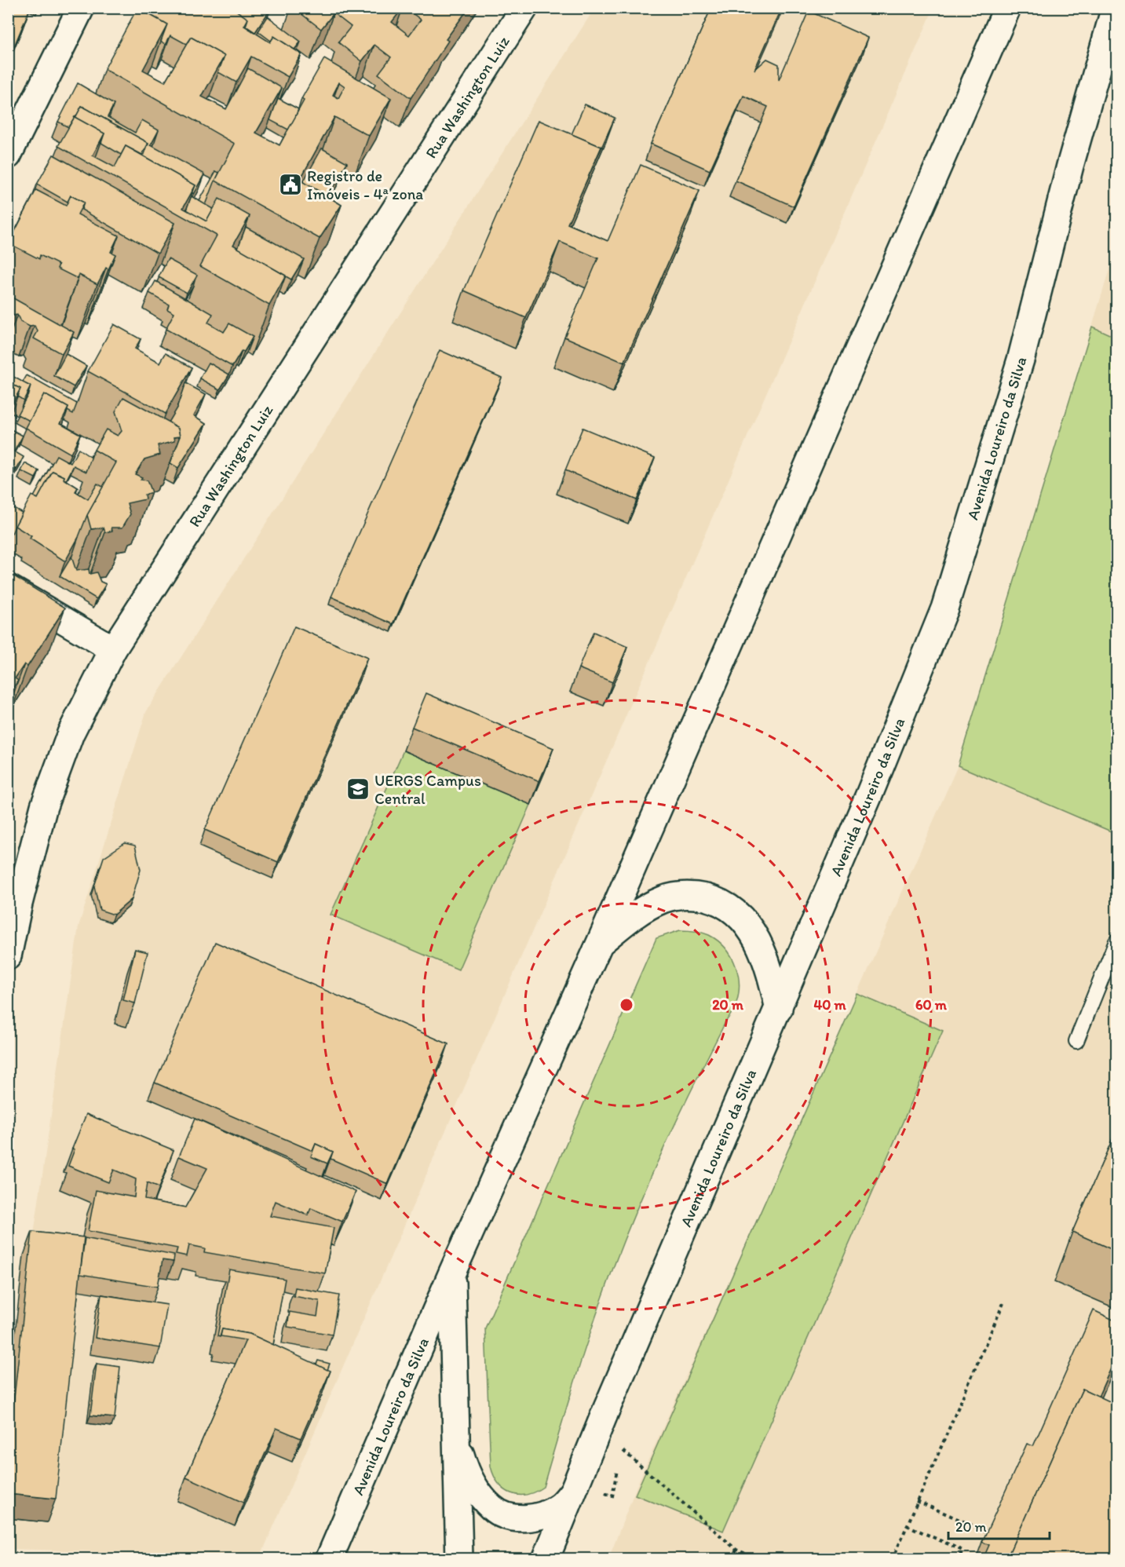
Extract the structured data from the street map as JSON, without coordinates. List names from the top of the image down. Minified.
{"streets":{"main road":["Rua Washington Luiz","Avenida Loureiro da Silva"]},"places":{"public building":["Registro de Imóveis - 4ª zona"],"school or university":["UERGS Campus Central"]},"scale_bar":"20 m","rings":["20 m","40 m","60 m"]}
